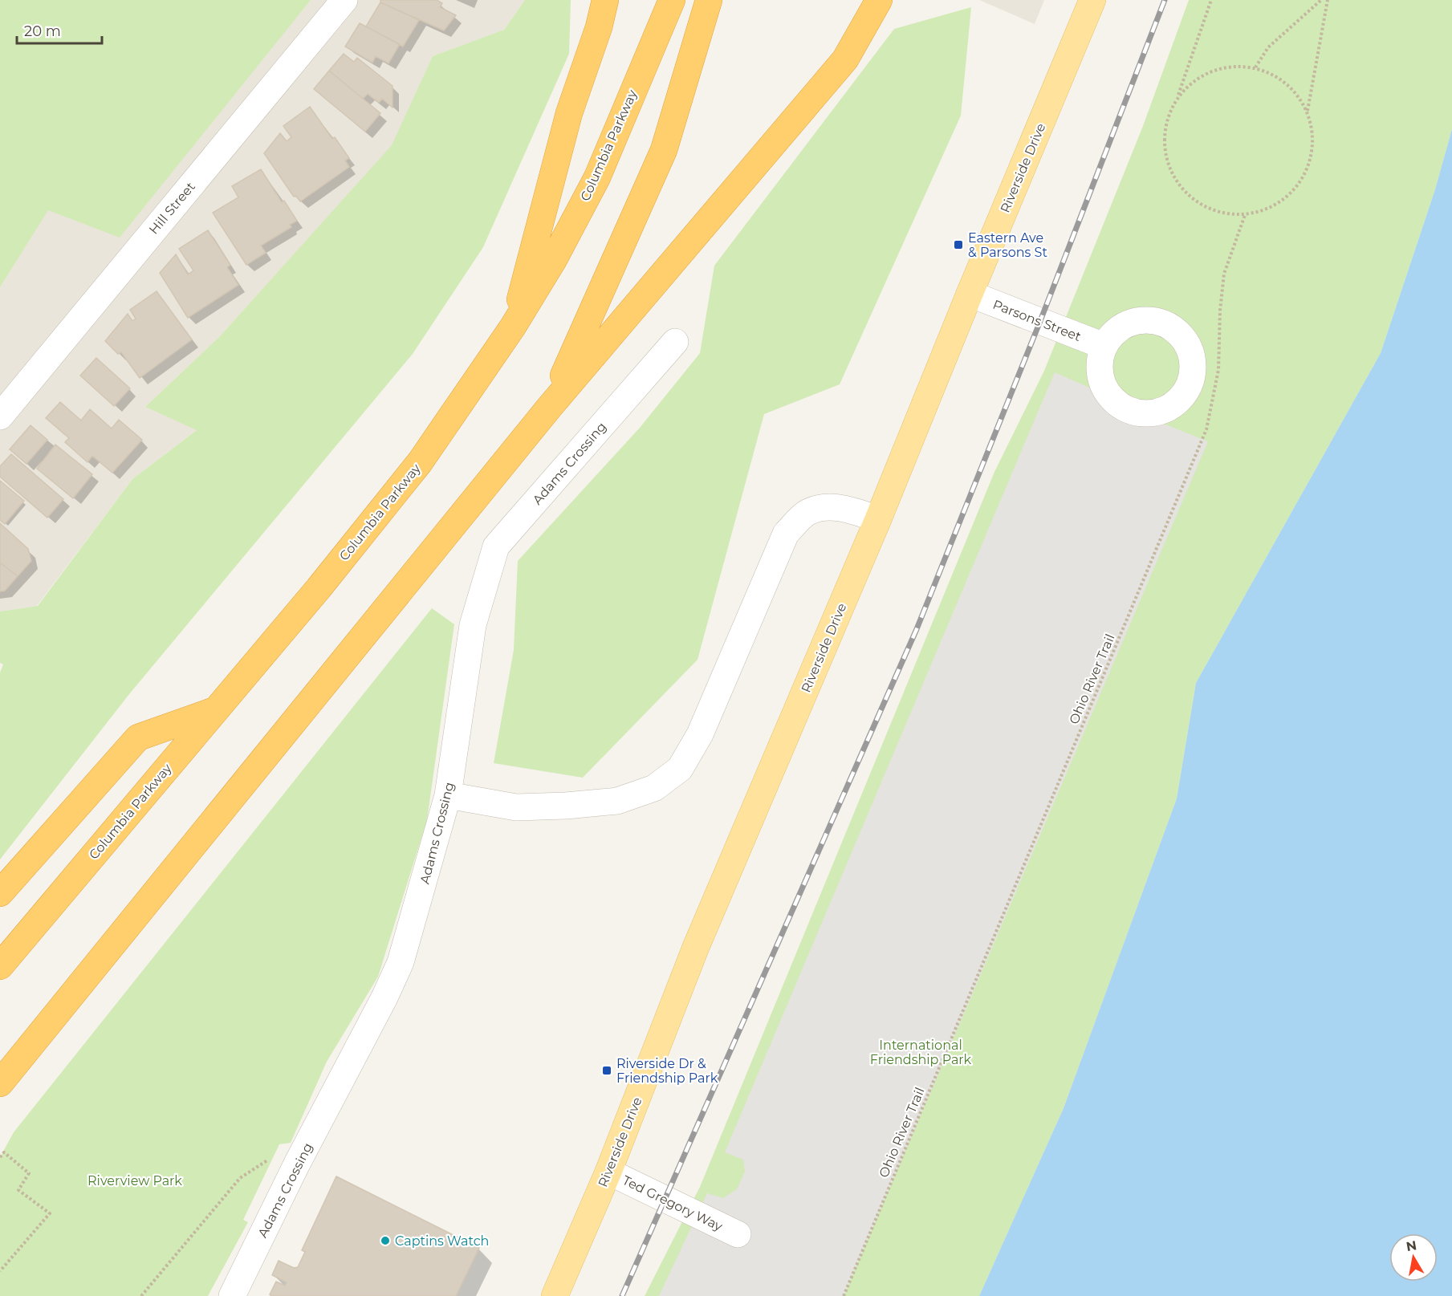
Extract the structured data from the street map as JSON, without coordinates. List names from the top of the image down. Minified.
{"streets":{"highway":["Columbia Parkway"],"main road":["Riverside Drive"],"street":["Hill Street","Parsons Street","Adams Crossing","Ted Gregory Way"],"path":["Ohio River Trail"]},"crossings":[["Riverside Drive","Parsons Street"],["Riverside Drive","Ted Gregory Way"]],"parks":["International Friendship Park","Riverview Park"],"places":{"transit":["Eastern Ave & Parsons St","Riverside Dr & Friendship Park"],"other":["Captins Watch"]},"scale_bar":"20 m","north":"top"}
